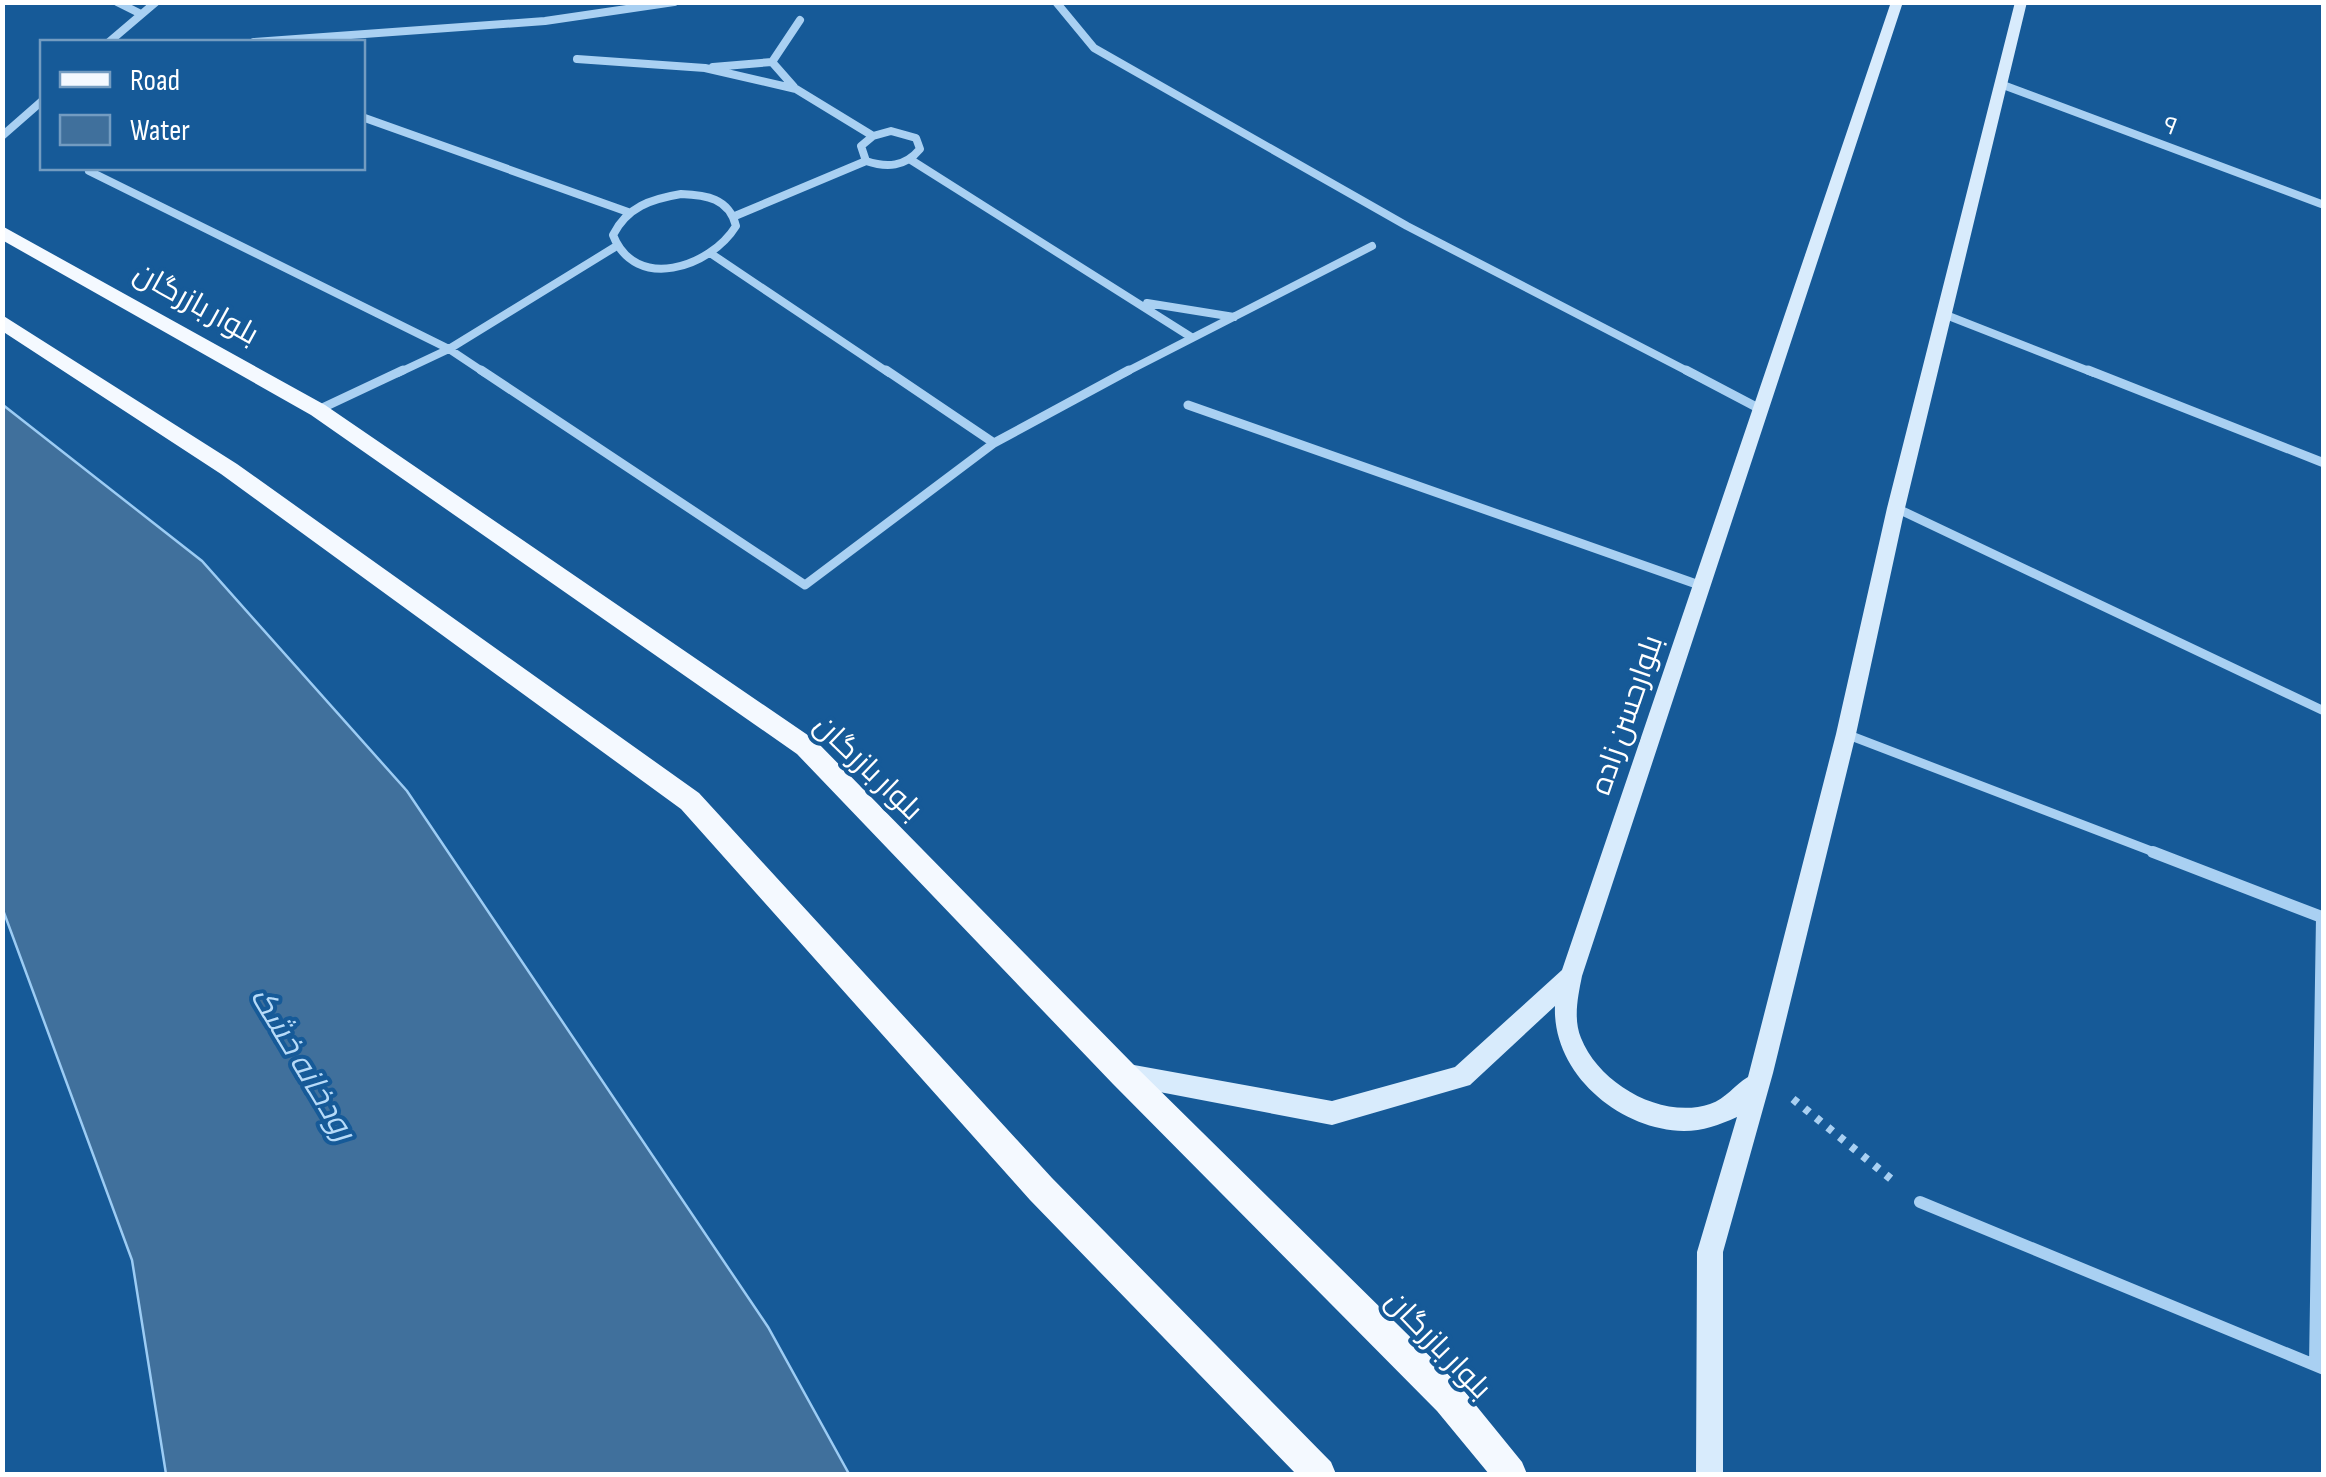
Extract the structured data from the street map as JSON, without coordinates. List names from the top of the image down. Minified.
{"streets":{"main road":["بلوار بازرگان"],"street":["۹","بلوارحسن زاده"]},"crossings":[["بلوار بازرگان","بلوارحسن زاده"]],"water":["رودخانه خشک"],"legend":["Road","Water"]}
